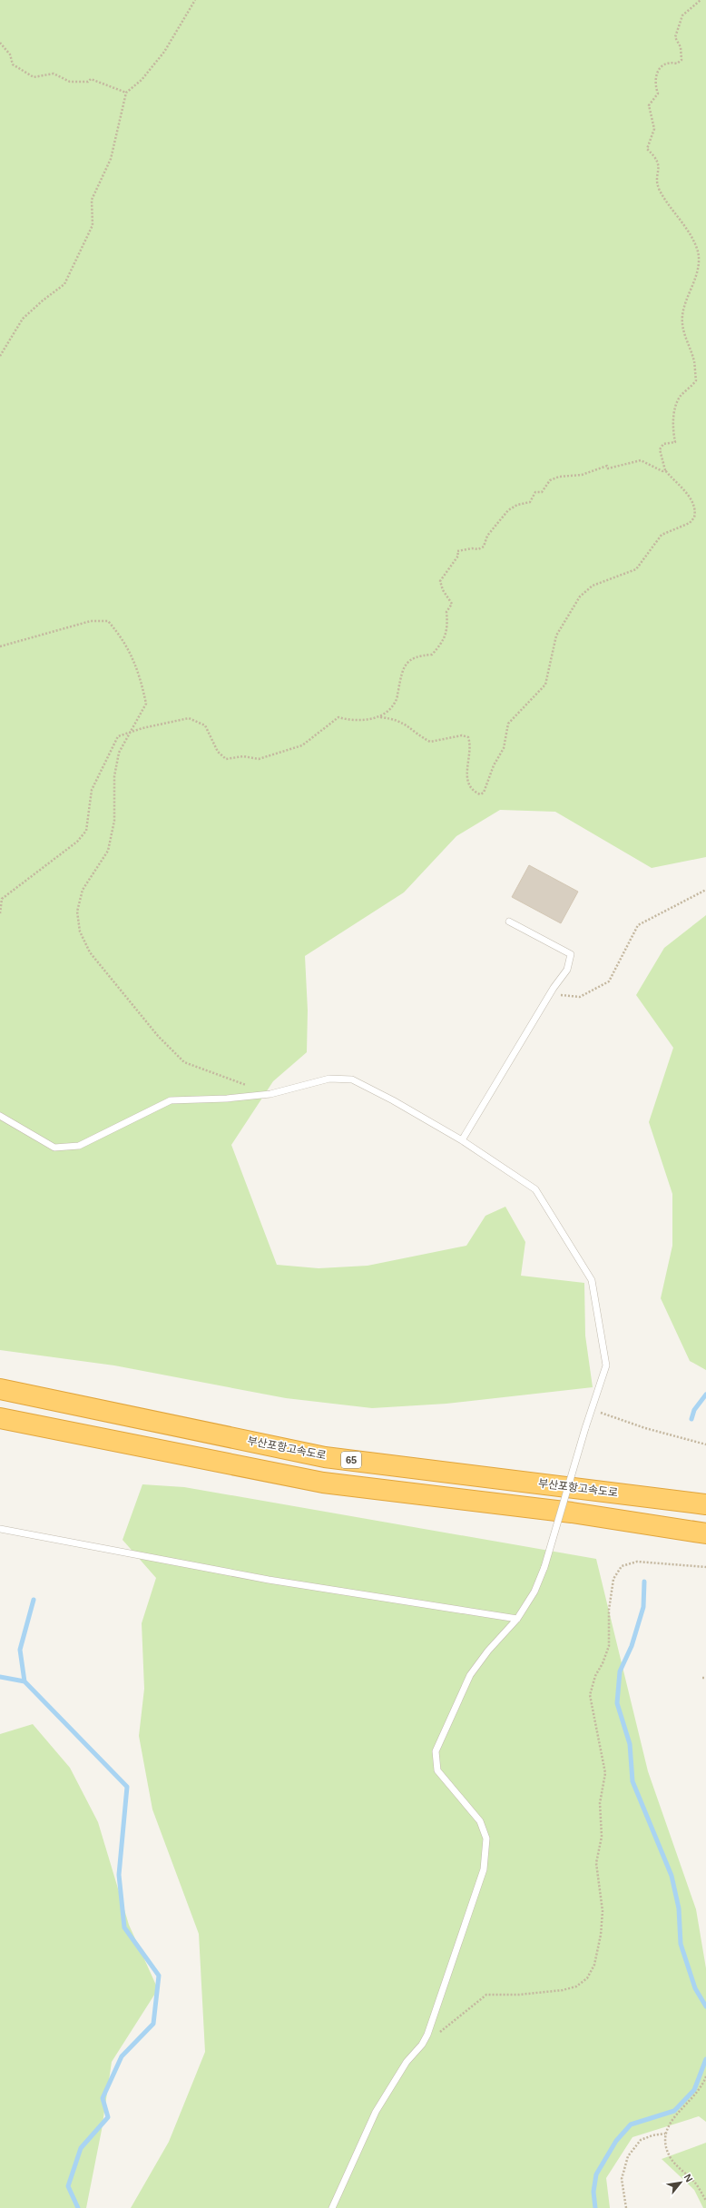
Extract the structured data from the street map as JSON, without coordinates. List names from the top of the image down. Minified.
{"streets":{"highway":["부산포항고속도로","65"]},"north":"top right"}
